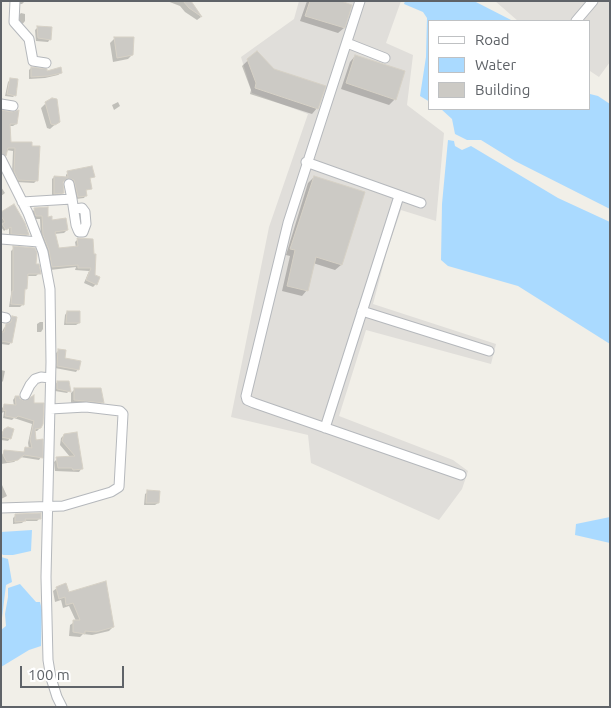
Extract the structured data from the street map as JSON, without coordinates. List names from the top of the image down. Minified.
{"legend":["Road","Water","Building"],"scale_bar":"100 m"}
